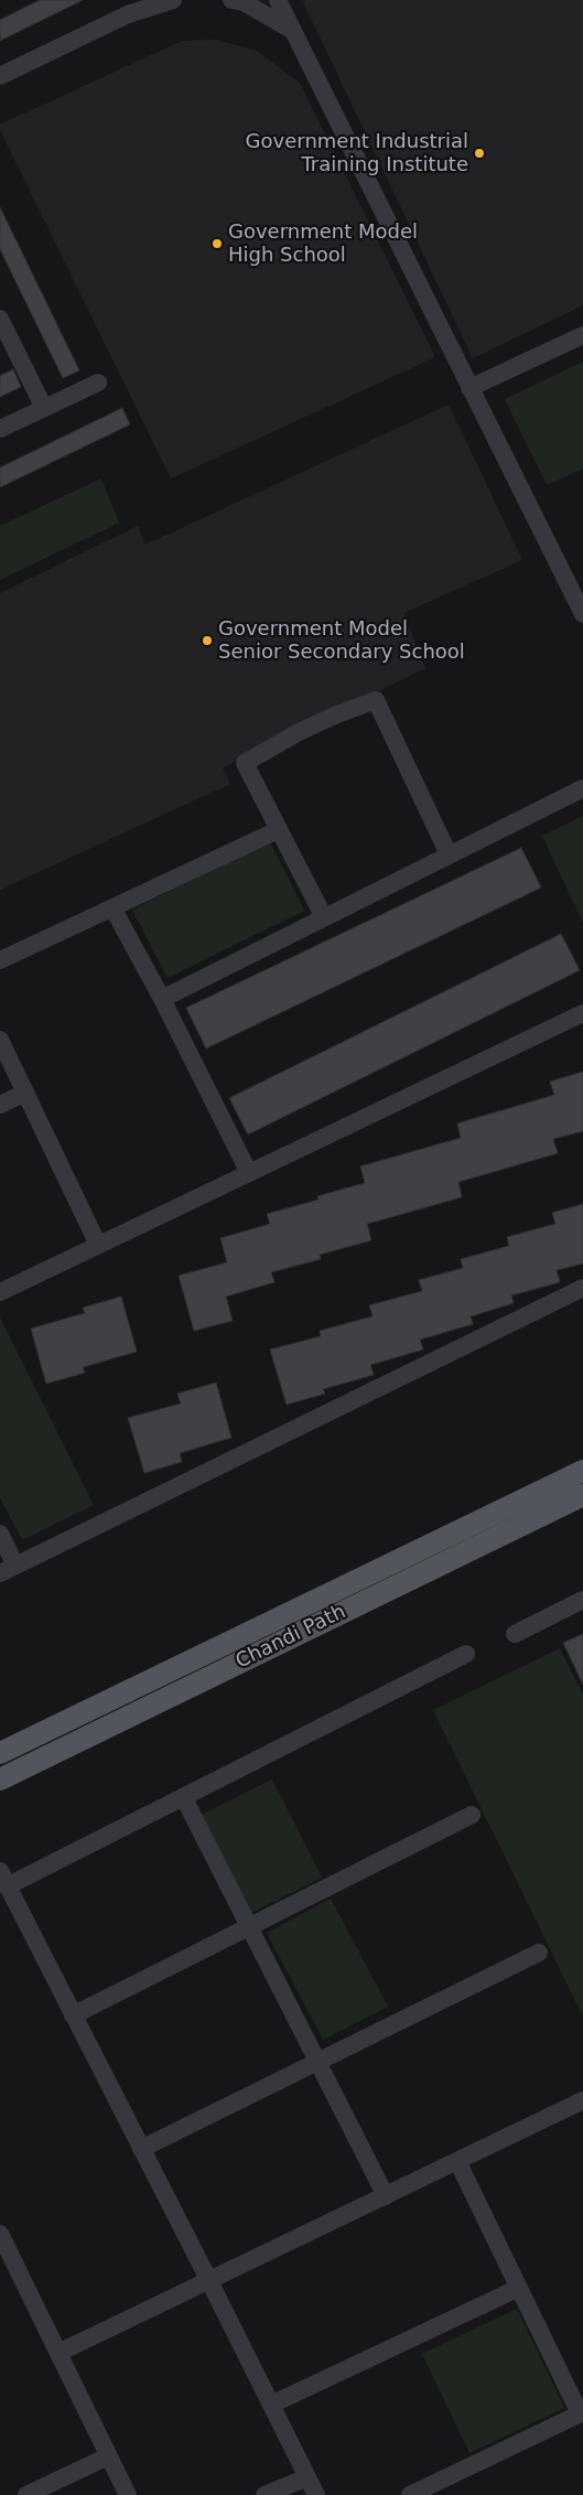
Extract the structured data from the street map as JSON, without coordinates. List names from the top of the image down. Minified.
{"streets":{"main road":["Chandi Path"]},"places":["Government Industrial Training Institute","Government Model High School","Government Model Senior Secondary School"]}
